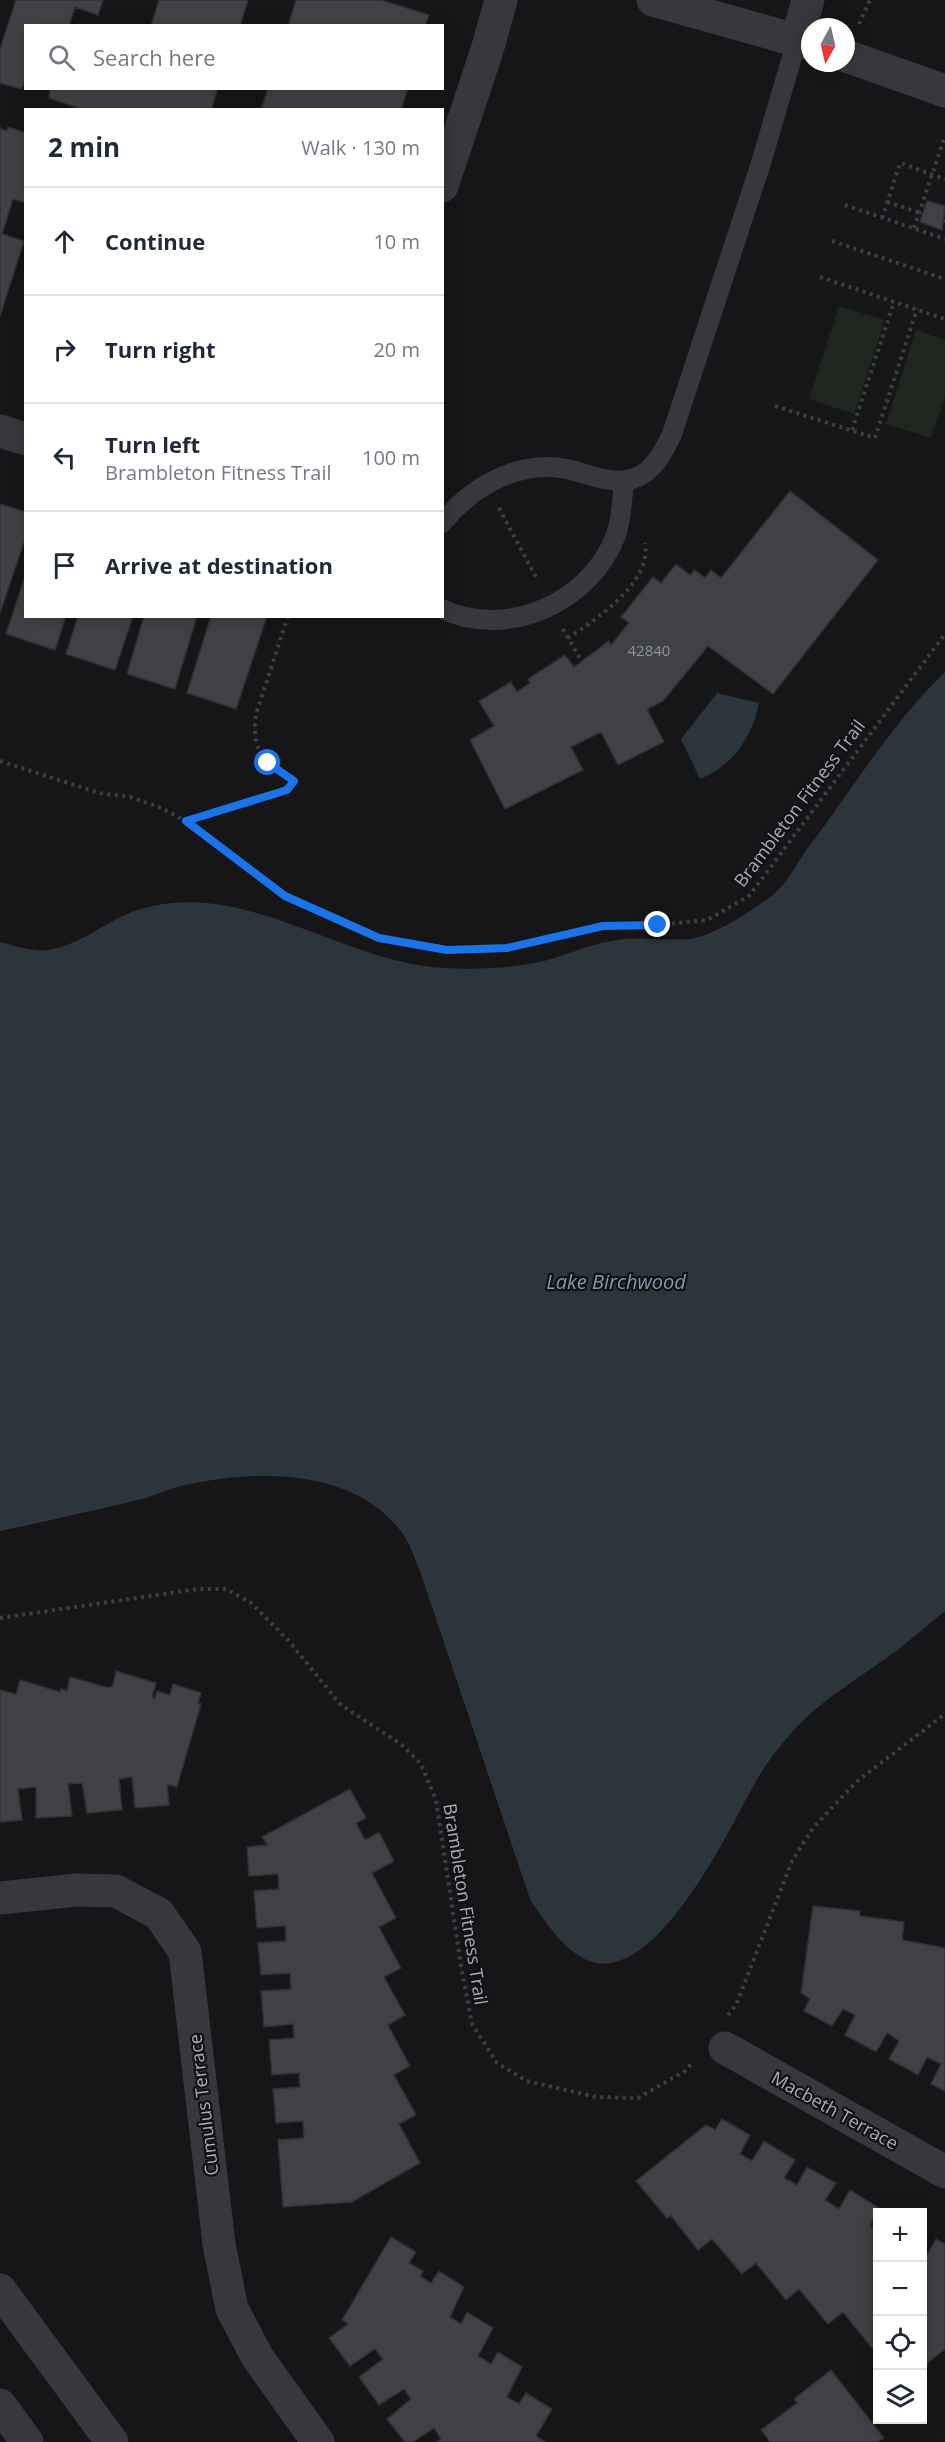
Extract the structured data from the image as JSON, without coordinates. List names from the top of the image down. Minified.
{"streets":{"street":["Cumulus Terrace","Macbeth Terrace"],"path":["Brambleton Fitness Trail"]},"crossings":[["Brambleton Fitness Trail","Macbeth Terrace"]],"water":["Lake Birchwood"],"house_numbers":["42840"],"north":"bottom","page":{"search":"Search here","heading":["2 min","Walk · 130 m"],"list":[["Continue","10 m"],["Turn right","20 m"],["Turn left","Brambleton Fitness Trail","100 m"],"Arrive at destination"],"map_buttons":["+","−"]}}
